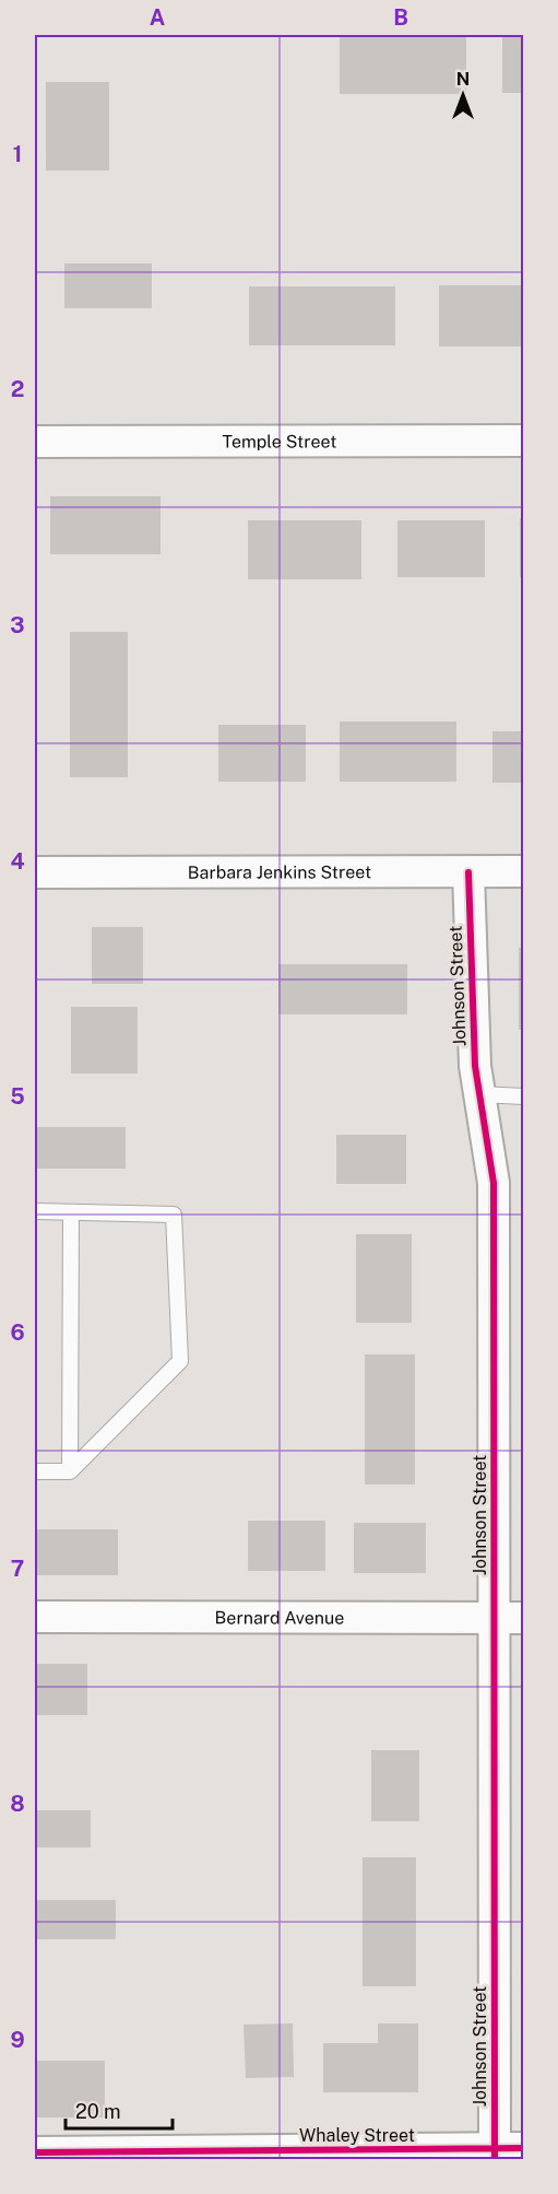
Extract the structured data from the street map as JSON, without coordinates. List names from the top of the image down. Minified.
{"streets":{"street":["Temple Street","Barbara Jenkins Street","Johnson Street","Bernard Avenue","Whaley Street"]},"crossings":[["Barbara Jenkins Street","Johnson Street"],["Johnson Street","Bernard Avenue"],["Johnson Street","Whaley Street"]],"scale_bar":"20 m","north":"top","grid":{"columns":["A","B"],"rows":["1","2","3","4","5","6","7","8","9"]}}
